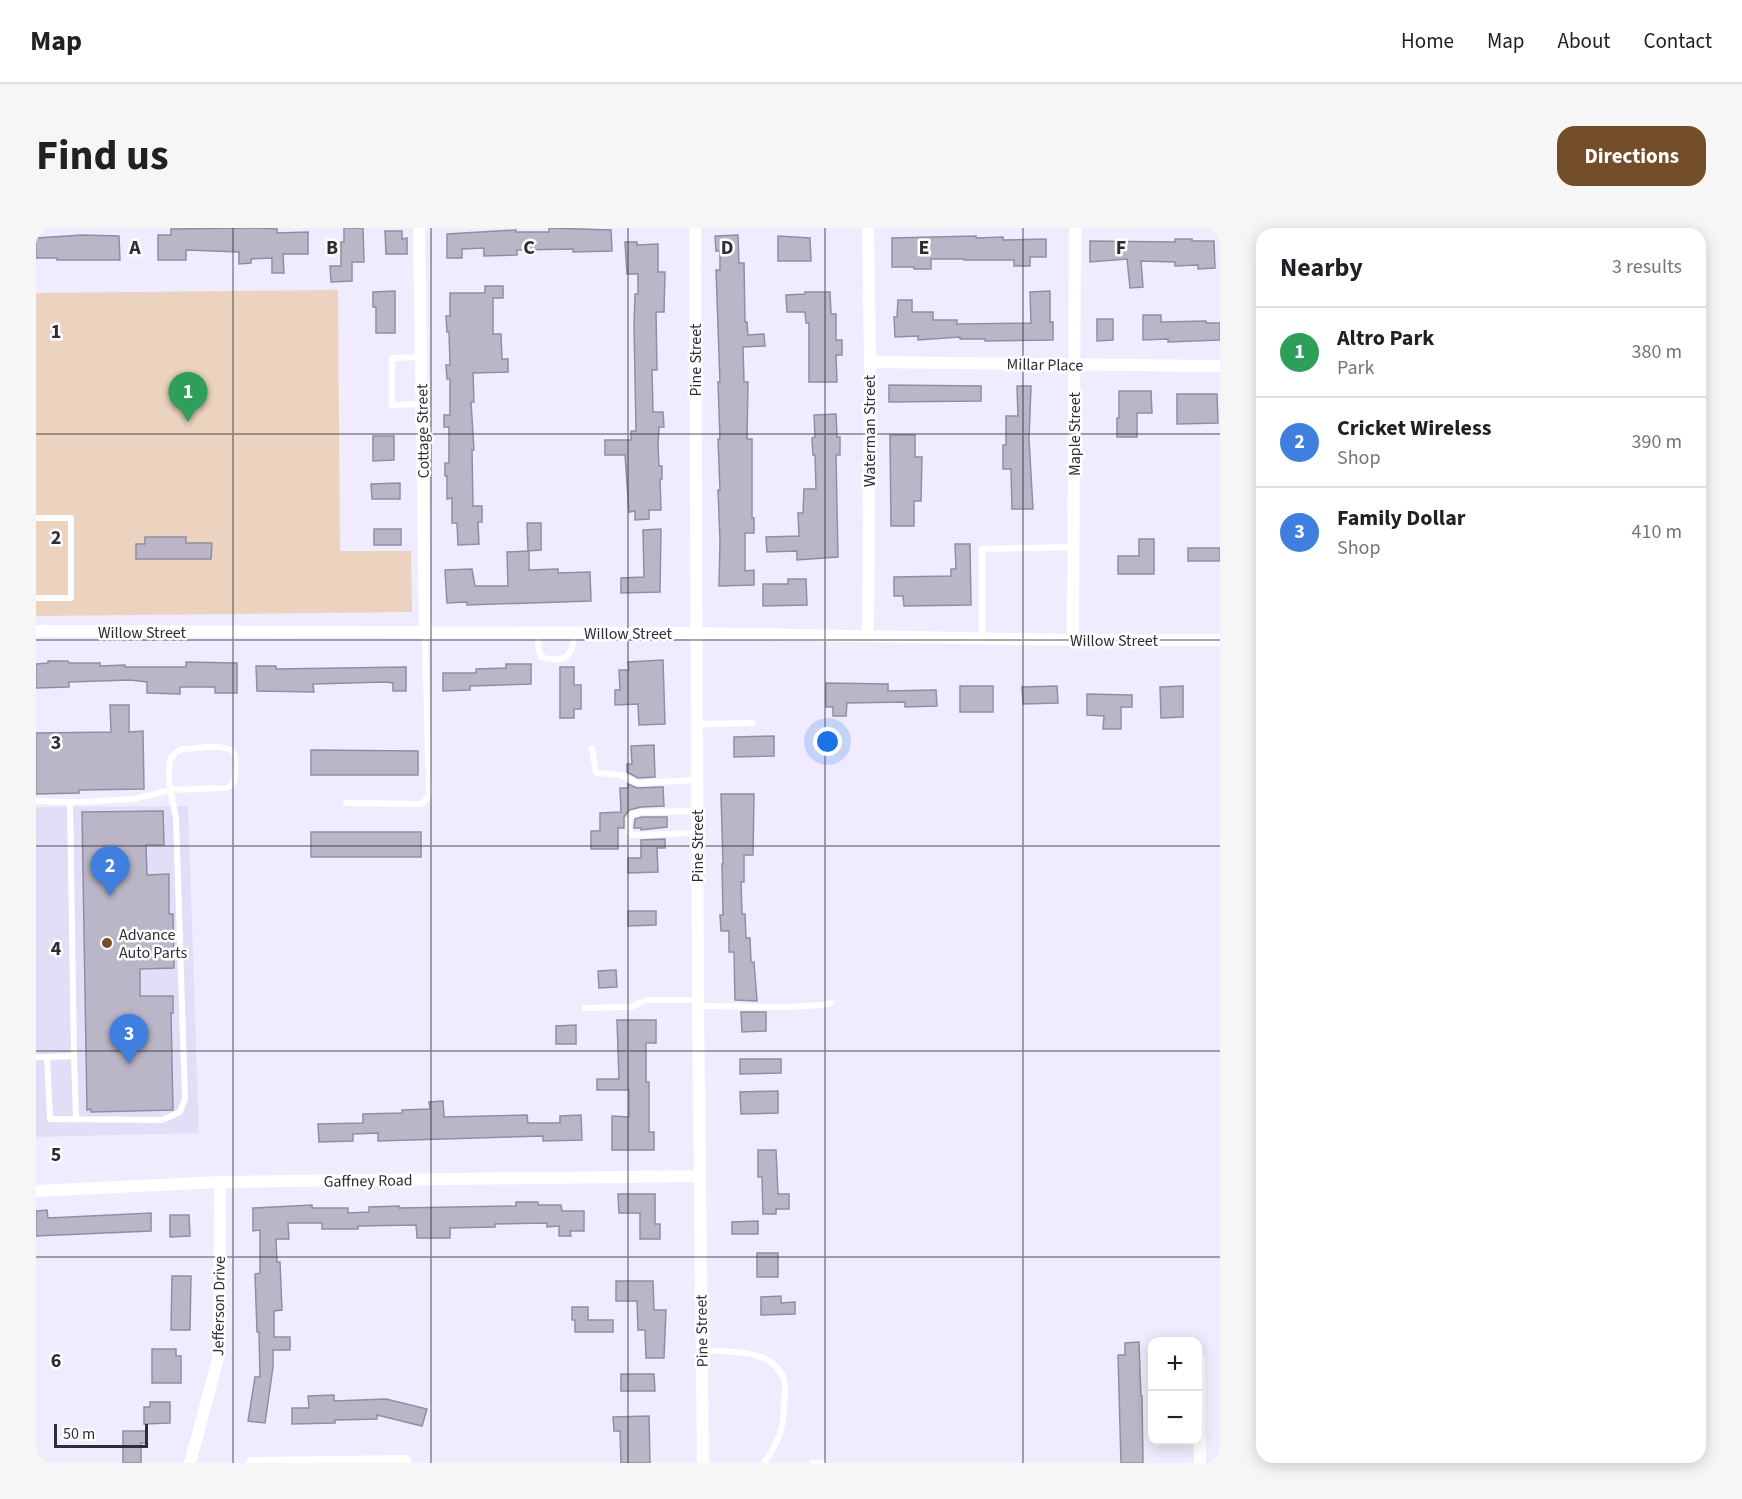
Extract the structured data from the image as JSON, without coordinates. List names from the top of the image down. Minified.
{"streets":{"street":["Pine Street","Millar Place","Cottage Street","Waterman Street","Maple Street","Willow Street","Gaffney Road","Jefferson Drive"]},"crossings":[["Pine Street","Willow Street"],["Pine Street","Gaffney Road"],["Millar Place","Waterman Street"],["Millar Place","Maple Street"],["Cottage Street","Willow Street"],["Waterman Street","Willow Street"],["Maple Street","Willow Street"],["Gaffney Road","Jefferson Drive"]],"places":["Advance Auto Parts"],"scale_bar":"50 m","page":{"header":"Map","nav":["Home","Map","About","Contact"],"title":"Find us","buttons":"Directions","heading":["Nearby","3 results"],"list":[{"mark":"1","name":"Altro Park","note":"Park","value":"380 m"},{"mark":"2","name":"Cricket Wireless","note":"Shop","value":"390 m"},{"mark":"3","name":"Family Dollar","note":"Shop","value":"410 m"}],"pins":["1","2","3"],"map_buttons":["+","−"],"scale":"50 m"},"grid":{"columns":["A","B","C","D","E","F"],"rows":["1","2","3","4","5","6"]}}
